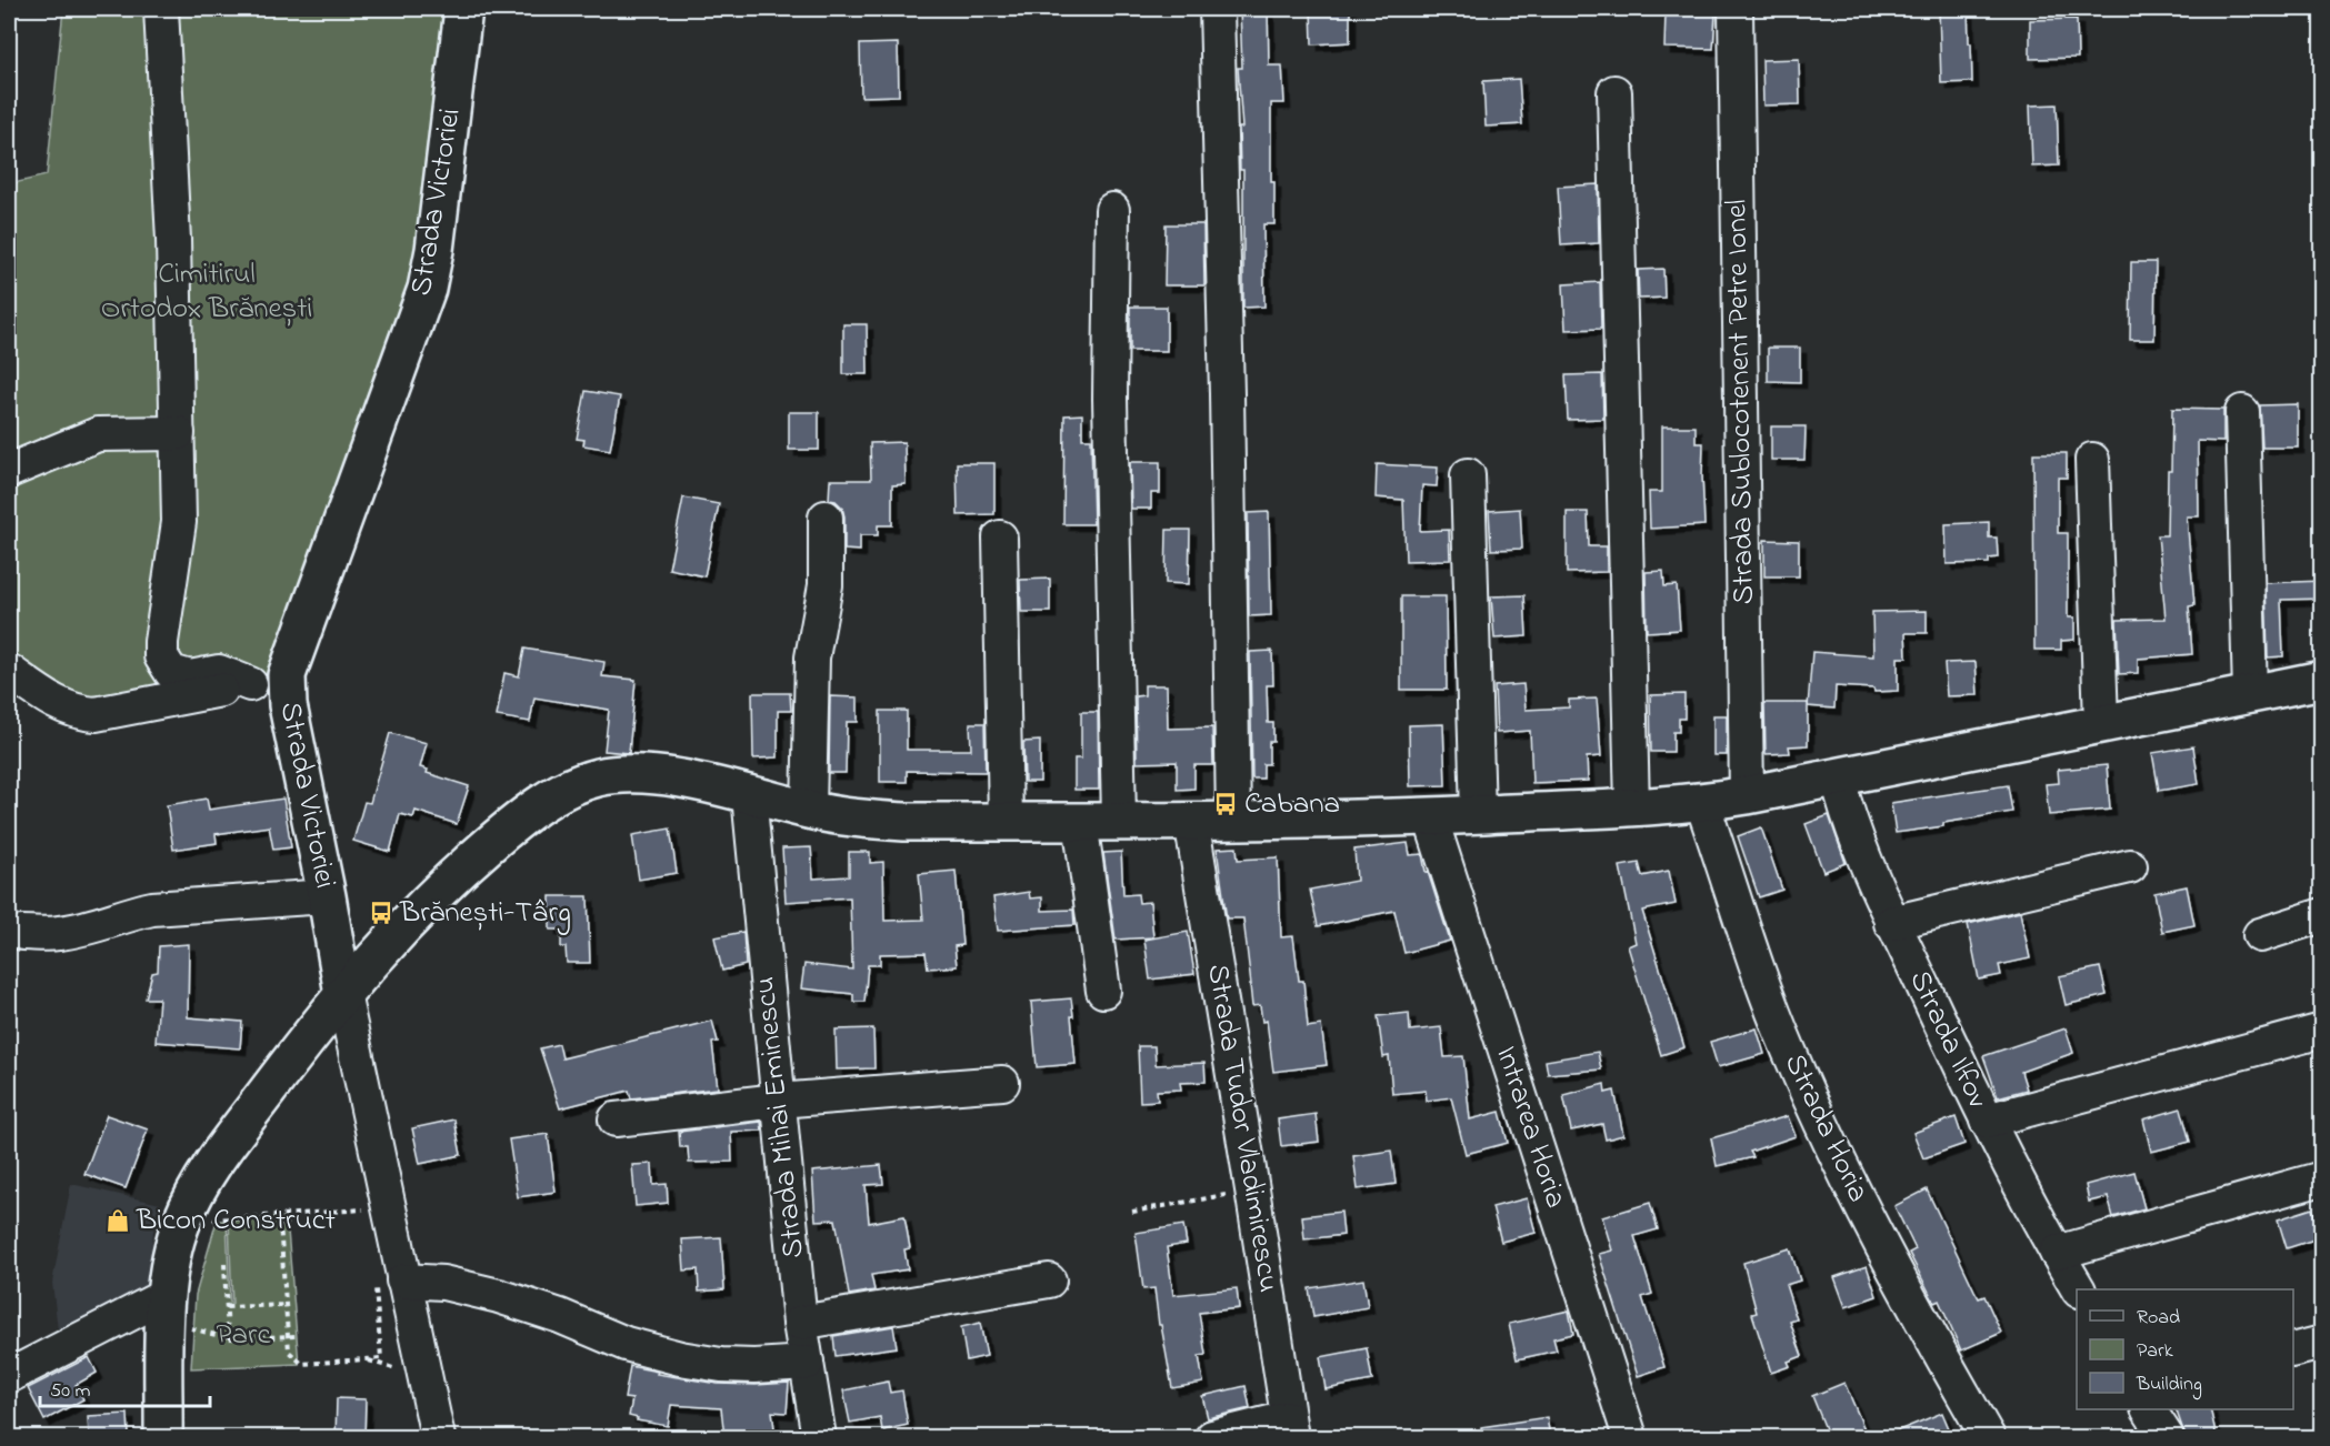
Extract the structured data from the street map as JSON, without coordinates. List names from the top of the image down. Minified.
{"streets":{"main road":["Strada Victoriei"],"street":["Strada Sublocotenent Petre Ionel","Strada Ilfov","Strada Mihai Eminescu","Intrarea Horia","Strada Tudor Vladimirescu","Strada Horia"]},"parks":["Cimitirul Ortodox Brănești","Parc"],"places":{"bus stop":["Cabana","Brănești-Târg"],"shop":["Bicon Construct"]},"legend":["Road","Park","Building"],"scale_bar":"50 m"}
